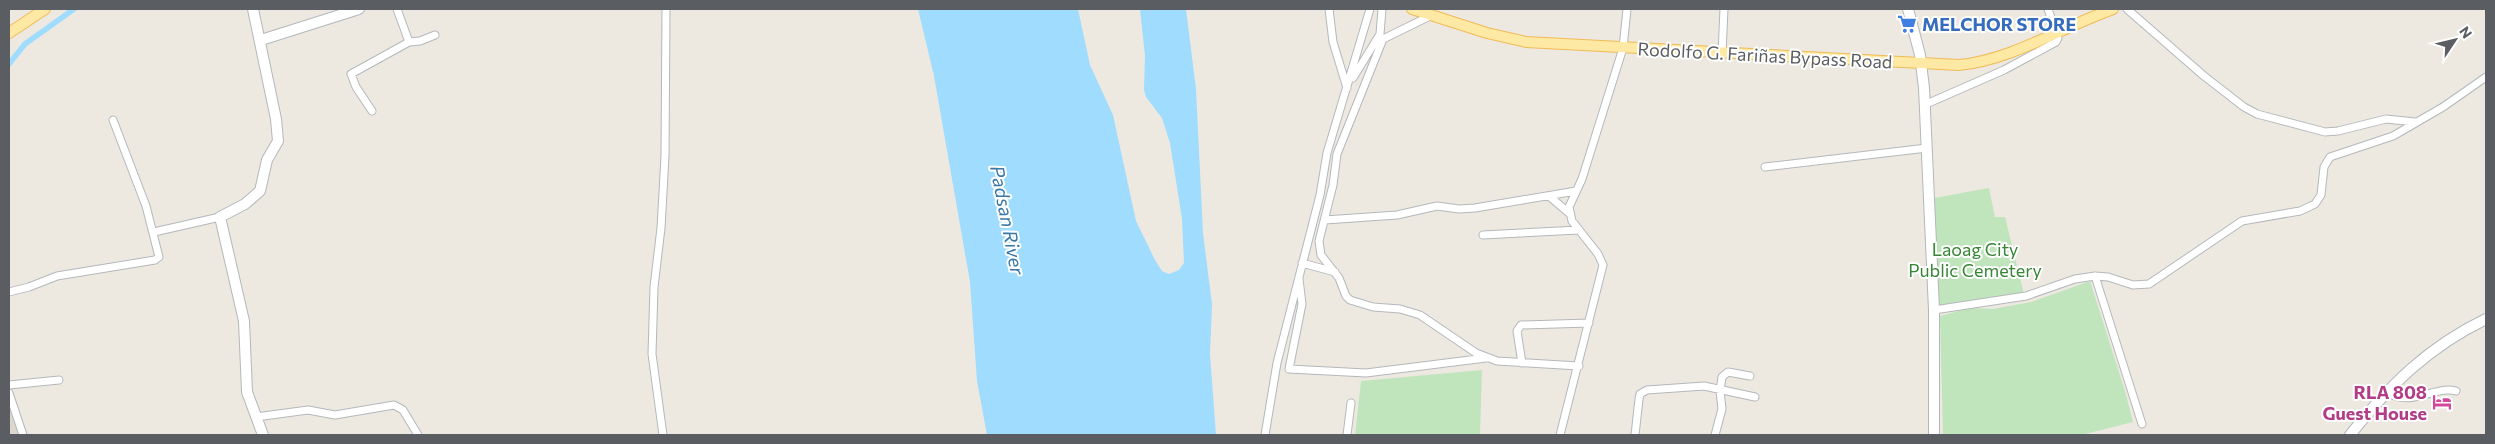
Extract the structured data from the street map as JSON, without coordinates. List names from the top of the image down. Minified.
{"streets":{"main road":["Rodolfo G. Fariñas Bypass Road"]},"water":["Padsan River"],"parks":["Laoag City Public Cemetery"],"places":{"supermarket":["MELCHOR STORE"],"hotel":["RLA 808 Guest House"]},"north":"top right"}
